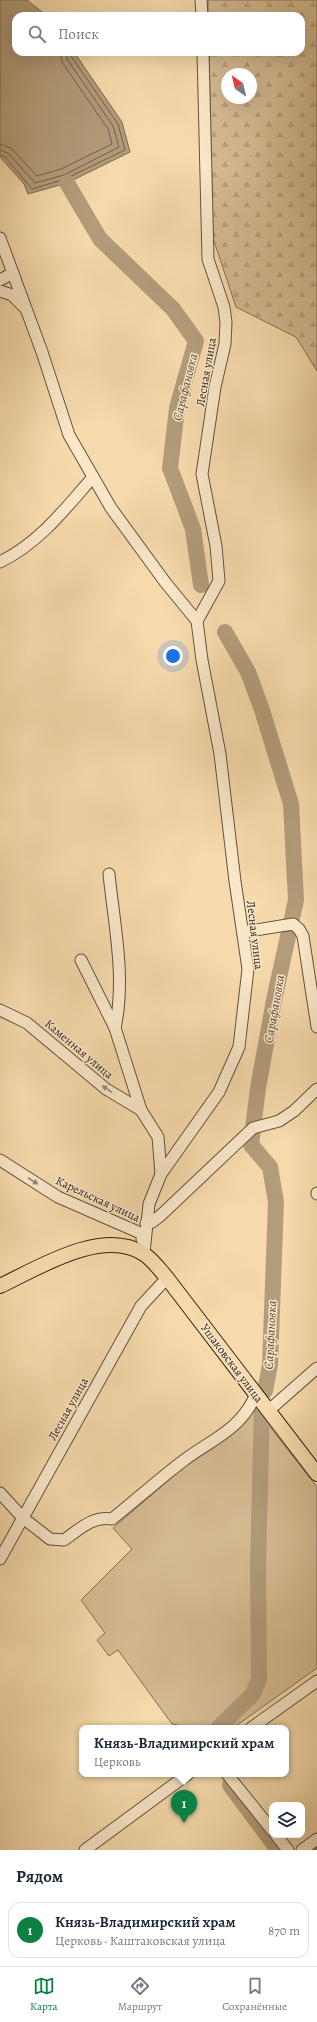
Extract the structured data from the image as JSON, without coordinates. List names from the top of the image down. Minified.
{"streets":{"main road":["Ушаковская улица"],"street":["Лесная улица","Каменная улица","Карельская улица"]},"crossings":[["Лесная улица","Карельская улица"],["Лесная улица","Ушаковская улица"]],"one_way":["Каменная улица","Карельская улица"],"water":["Сарафановка"],"north":"top left","page":{"search":"Поиск","popup":["Князь-Владимирский храм","Церковь"],"pins":"1","heading":"Рядом","list":[{"mark":"1","name":"Князь-Владимирский храм","note":"Церковь · Каштаковская улица","value":"870 m"}],"nav":["Карта","Маршрут","Сохранённые"]}}
